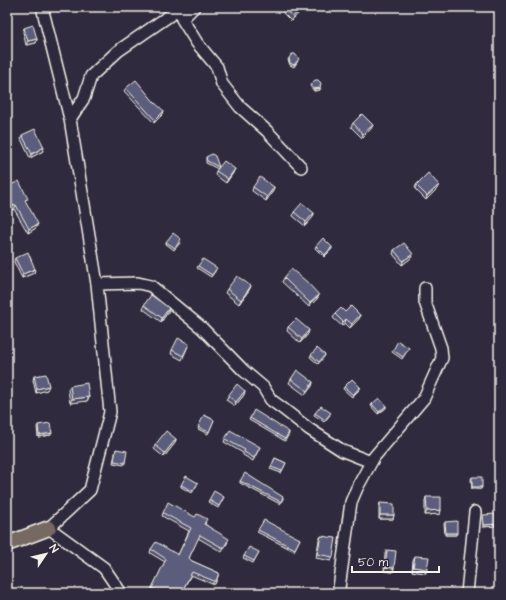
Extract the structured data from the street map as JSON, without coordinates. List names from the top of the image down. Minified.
{"scale_bar":"50 m","north":"top right"}
